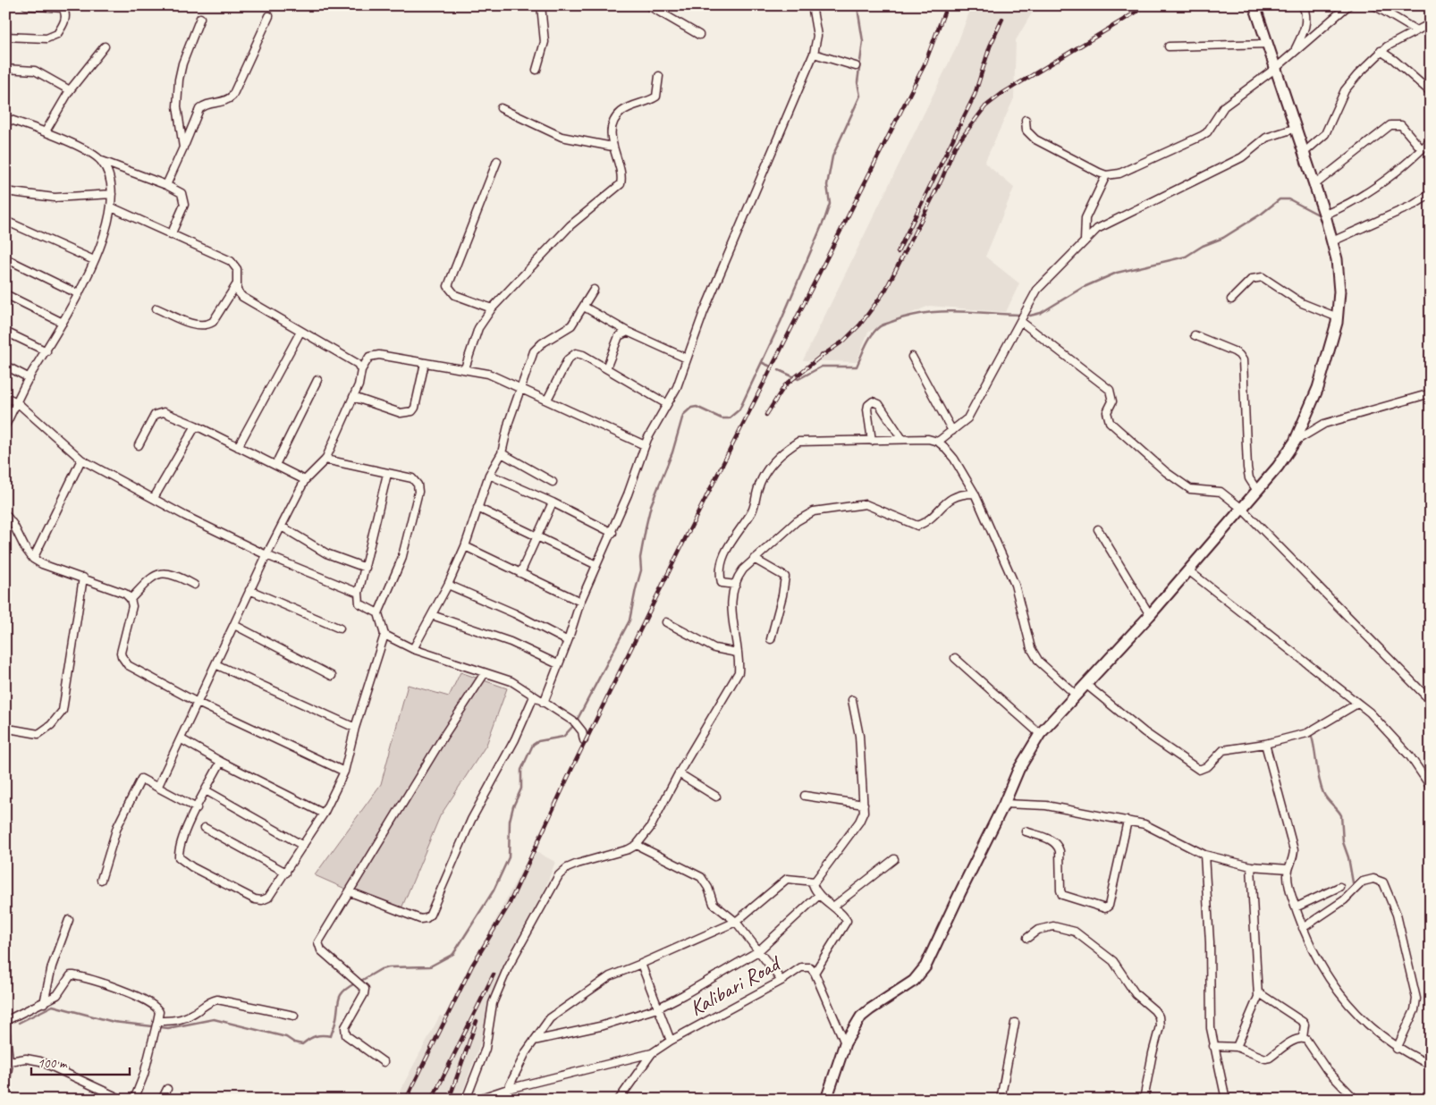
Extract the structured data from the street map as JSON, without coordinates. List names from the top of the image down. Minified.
{"streets":{"street":["Kalibari Road"]},"scale_bar":"100 m"}
